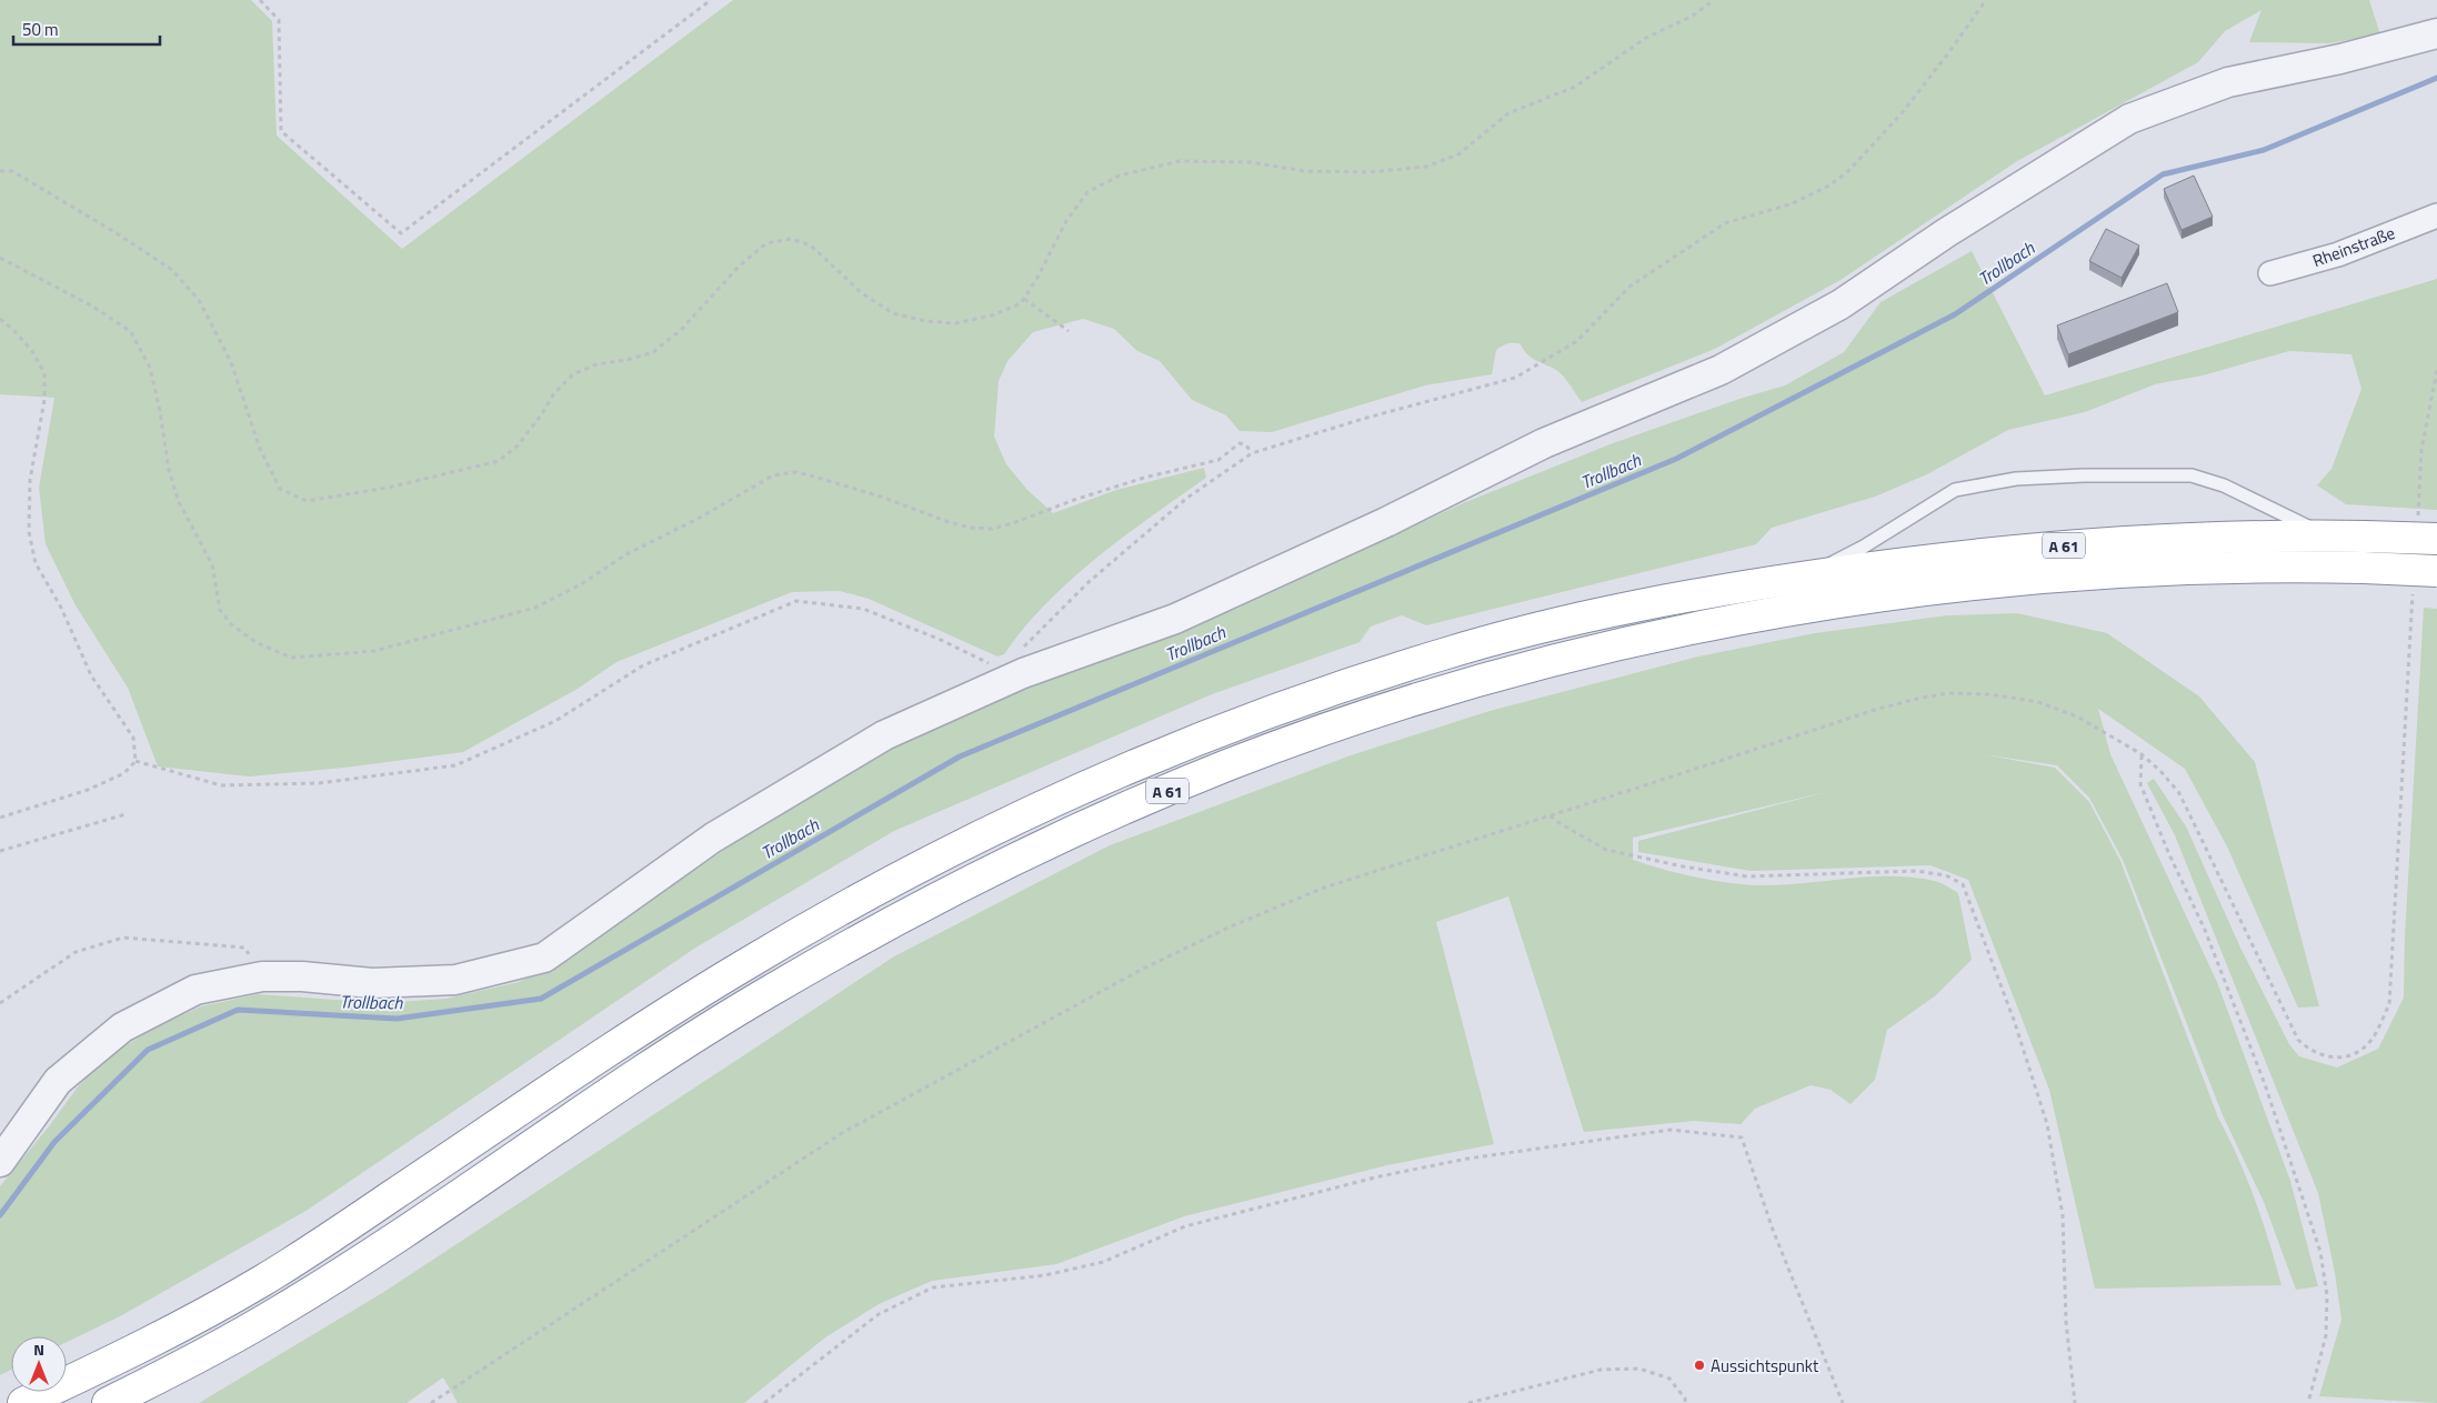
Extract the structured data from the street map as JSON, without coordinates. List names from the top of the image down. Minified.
{"streets":{"highway":["A 61"],"street":["Rheinstraße"]},"water":["Trollbach"],"places":["Aussichtspunkt"],"scale_bar":"50 m","north":"top"}
